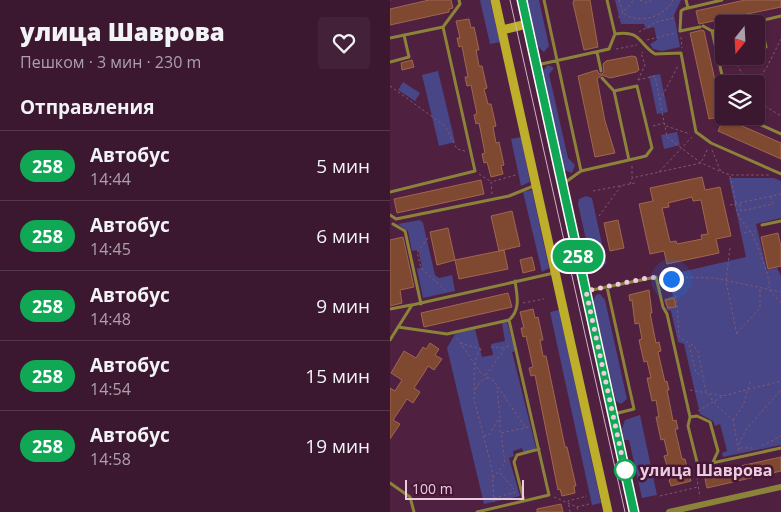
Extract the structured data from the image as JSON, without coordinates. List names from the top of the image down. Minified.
{"places":["улица Шаврова"],"lines":["bus line 258"],"scale_bar":"100 m","north":"bottom","page":{"heading":[["улица Шаврова","Пешком · 3 мин · 230 m"],"Отправления"],"on_map":"258","list":[{"mark":"258","name":"Автобус","note":"14:44","value":"5 мин"},{"mark":"258","name":"Автобус","note":"14:45","value":"6 мин"},{"mark":"258","name":"Автобус","note":"14:48","value":"9 мин"},{"mark":"258","name":"Автобус","note":"14:54","value":"15 мин"},{"mark":"258","name":"Автобус","note":"14:58","value":"19 мин"}],"scale":"100 m"}}
